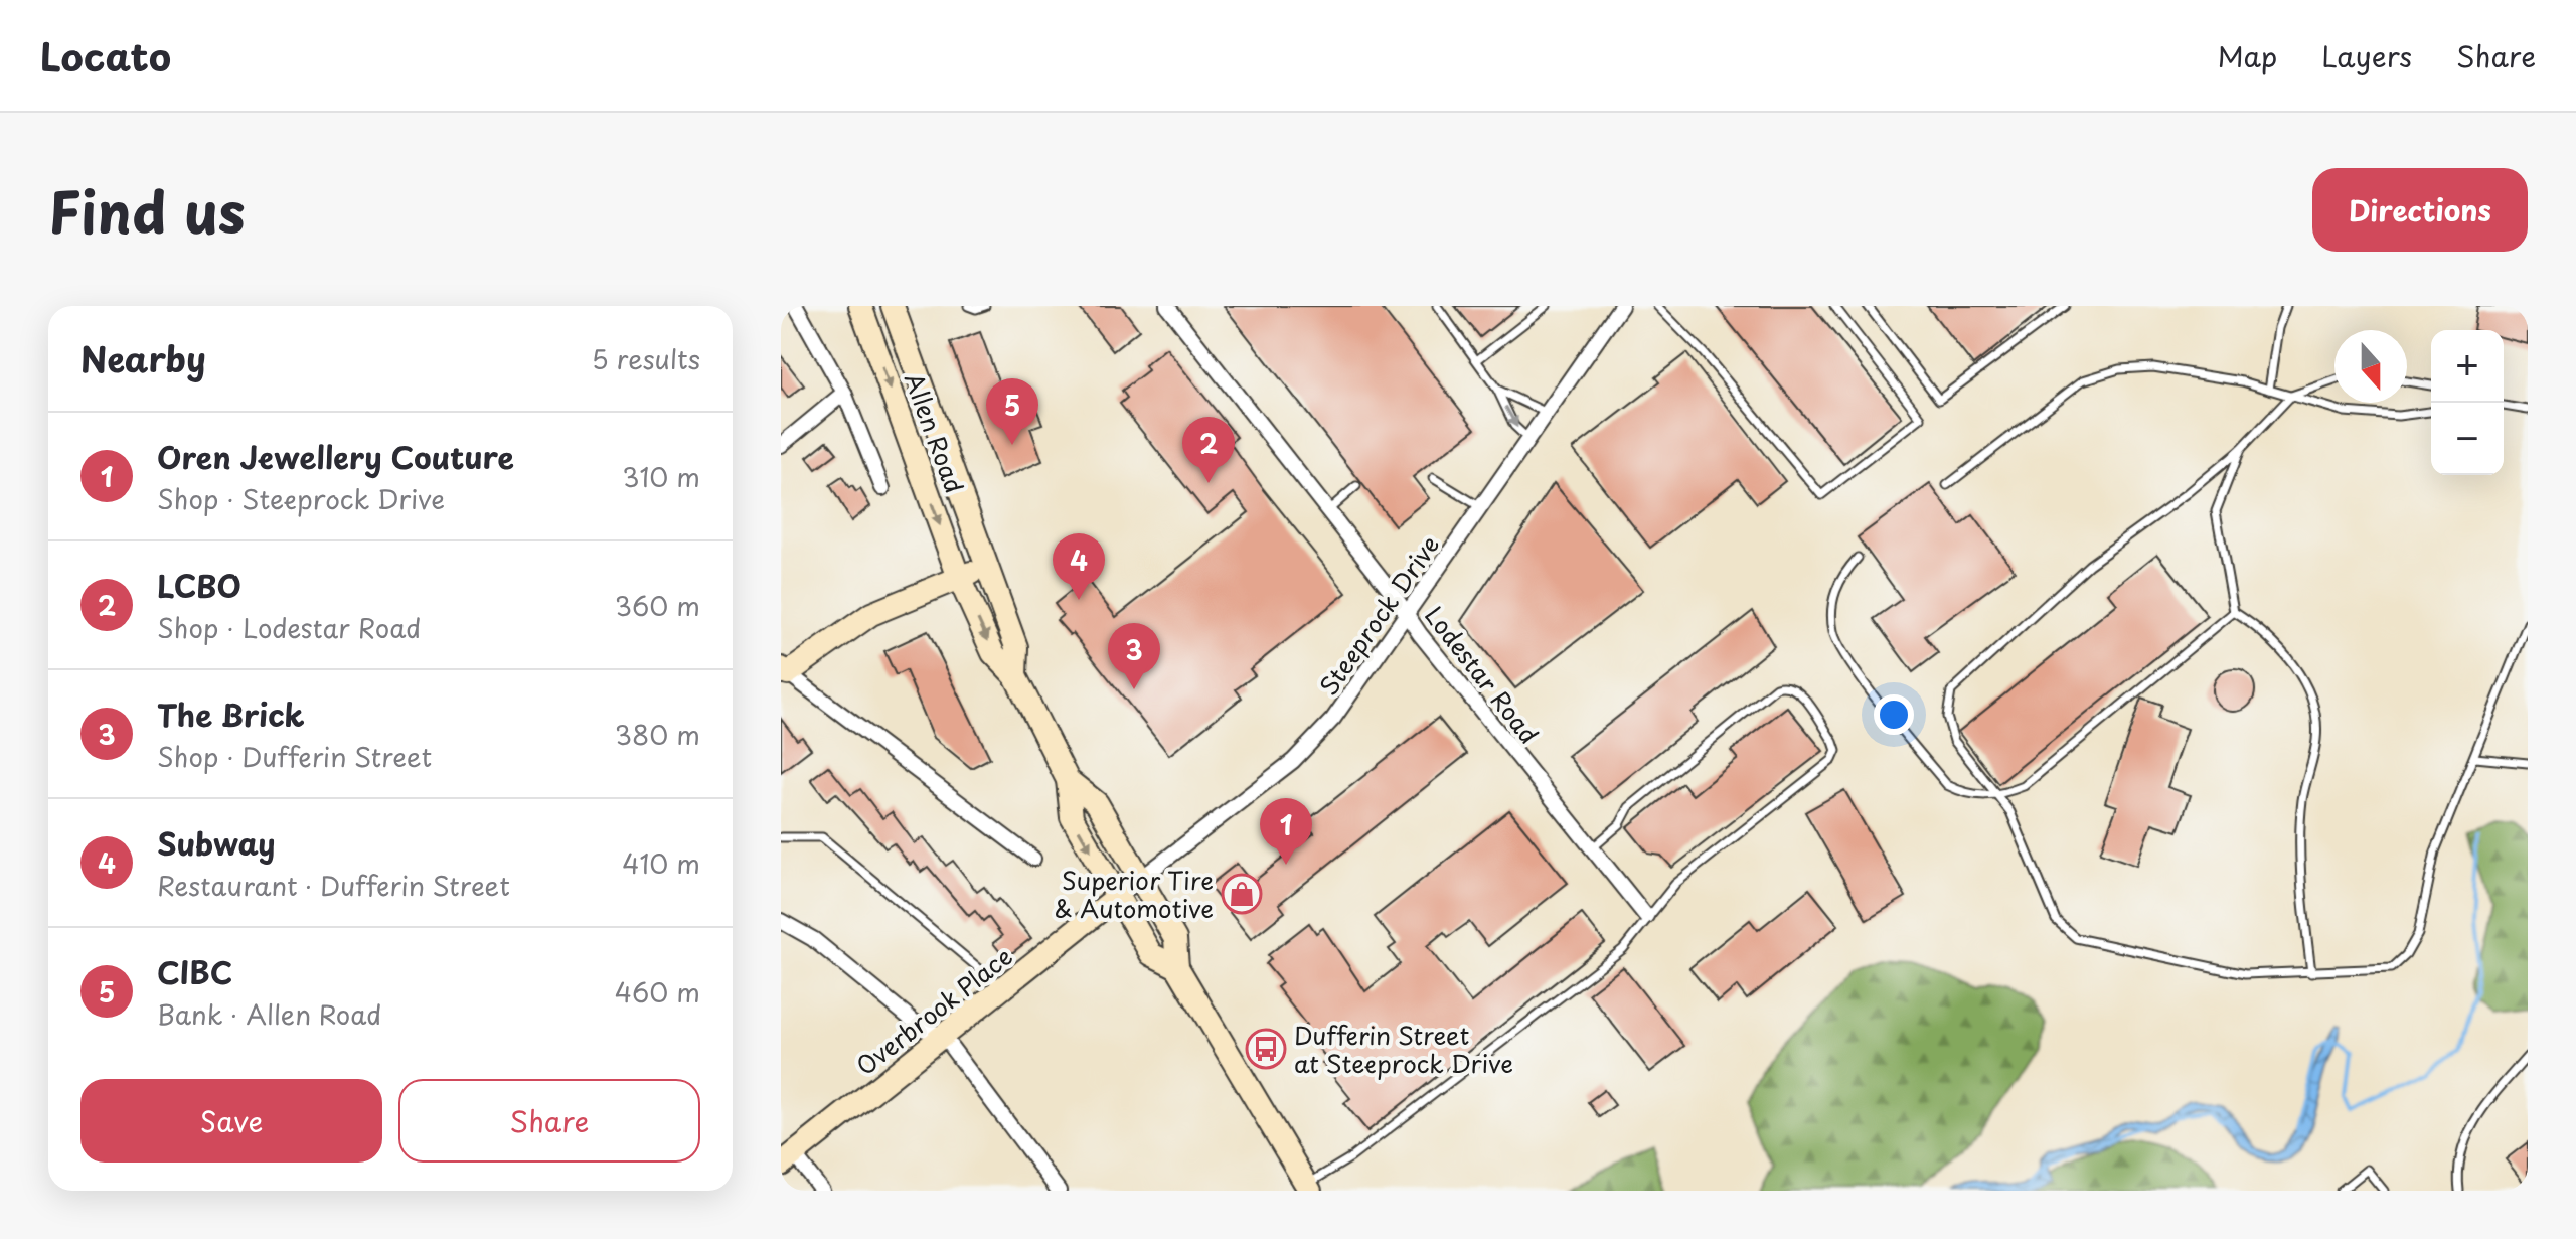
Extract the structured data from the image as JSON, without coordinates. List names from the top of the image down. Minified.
{"streets":{"main road":["Allen Road","Overbrook Place"],"street":["Steeprock Drive","Lodestar Road"]},"crossings":[["Steeprock Drive","Lodestar Road"],["Steeprock Drive","Overbrook Place"]],"places":{"shop":["Superior Tire & Automotive"],"bus stop":["Dufferin Street at Steeprock Drive"]},"north":"bottom","page":{"header":"Locato","nav":["Map","Layers","Share"],"title":"Find us","buttons":["Directions",["Save","Share"]],"heading":["Nearby","5 results"],"map_buttons":["+","−"],"pins":["5","2","4","3","1"],"list":[{"mark":"1","name":"Oren Jewellery Couture","note":"Shop · Steeprock Drive","value":"310 m"},{"mark":"2","name":"LCBO","note":"Shop · Lodestar Road","value":"360 m"},{"mark":"3","name":"The Brick","note":"Shop · Dufferin Street","value":"380 m"},{"mark":"4","name":"Subway","note":"Restaurant · Dufferin Street","value":"410 m"},{"mark":"5","name":"CIBC","note":"Bank · Allen Road","value":"460 m"}]}}
